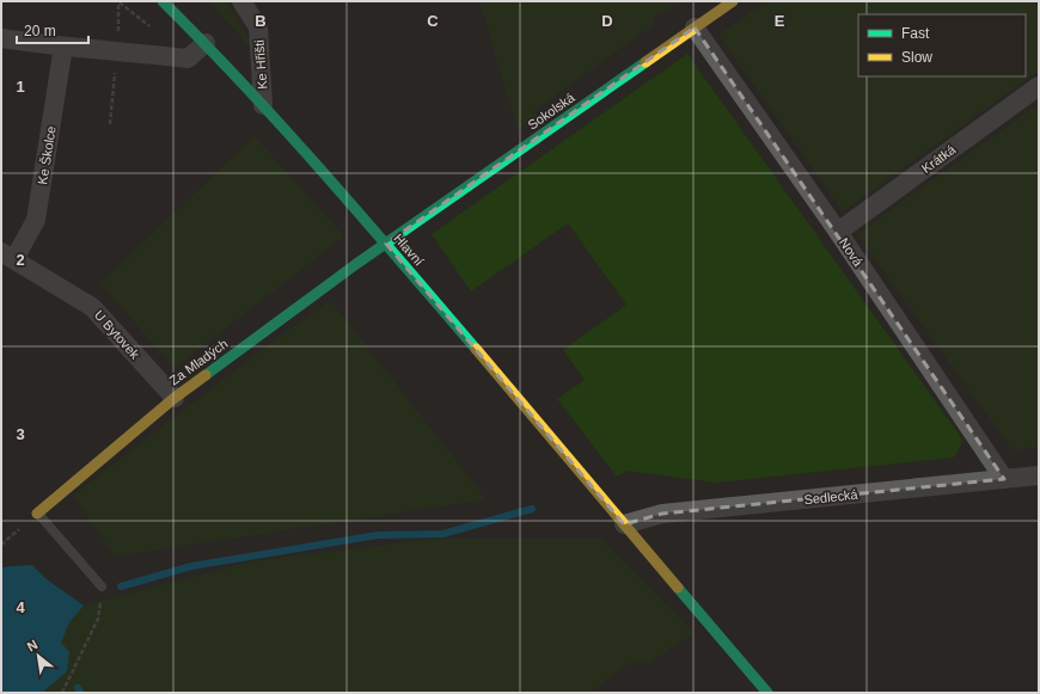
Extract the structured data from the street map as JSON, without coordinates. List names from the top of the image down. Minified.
{"streets":{"main road":["Sokolská","Hlavní","Za Mladých"],"street":["Ke Hřišti","Ke Školce","Krátká","Nová","U Bytovek","Sedlecká"]},"crossings":[["Ke Hřišti","Hlavní"],["Sokolská","Hlavní"],["Sokolská","Nová"],["Sokolská","Za Mladých"],["Ke Školce","U Bytovek"],["Krátká","Nová"],["Hlavní","Za Mladých"],["Hlavní","Sedlecká"],["Nová","Sedlecká"],["U Bytovek","Za Mladých"]],"legend":["Fast","Slow"],"scale_bar":"20 m","north":"top left","grid":{"columns":["B","C","D","E"],"rows":["1","2","3","4"]}}
